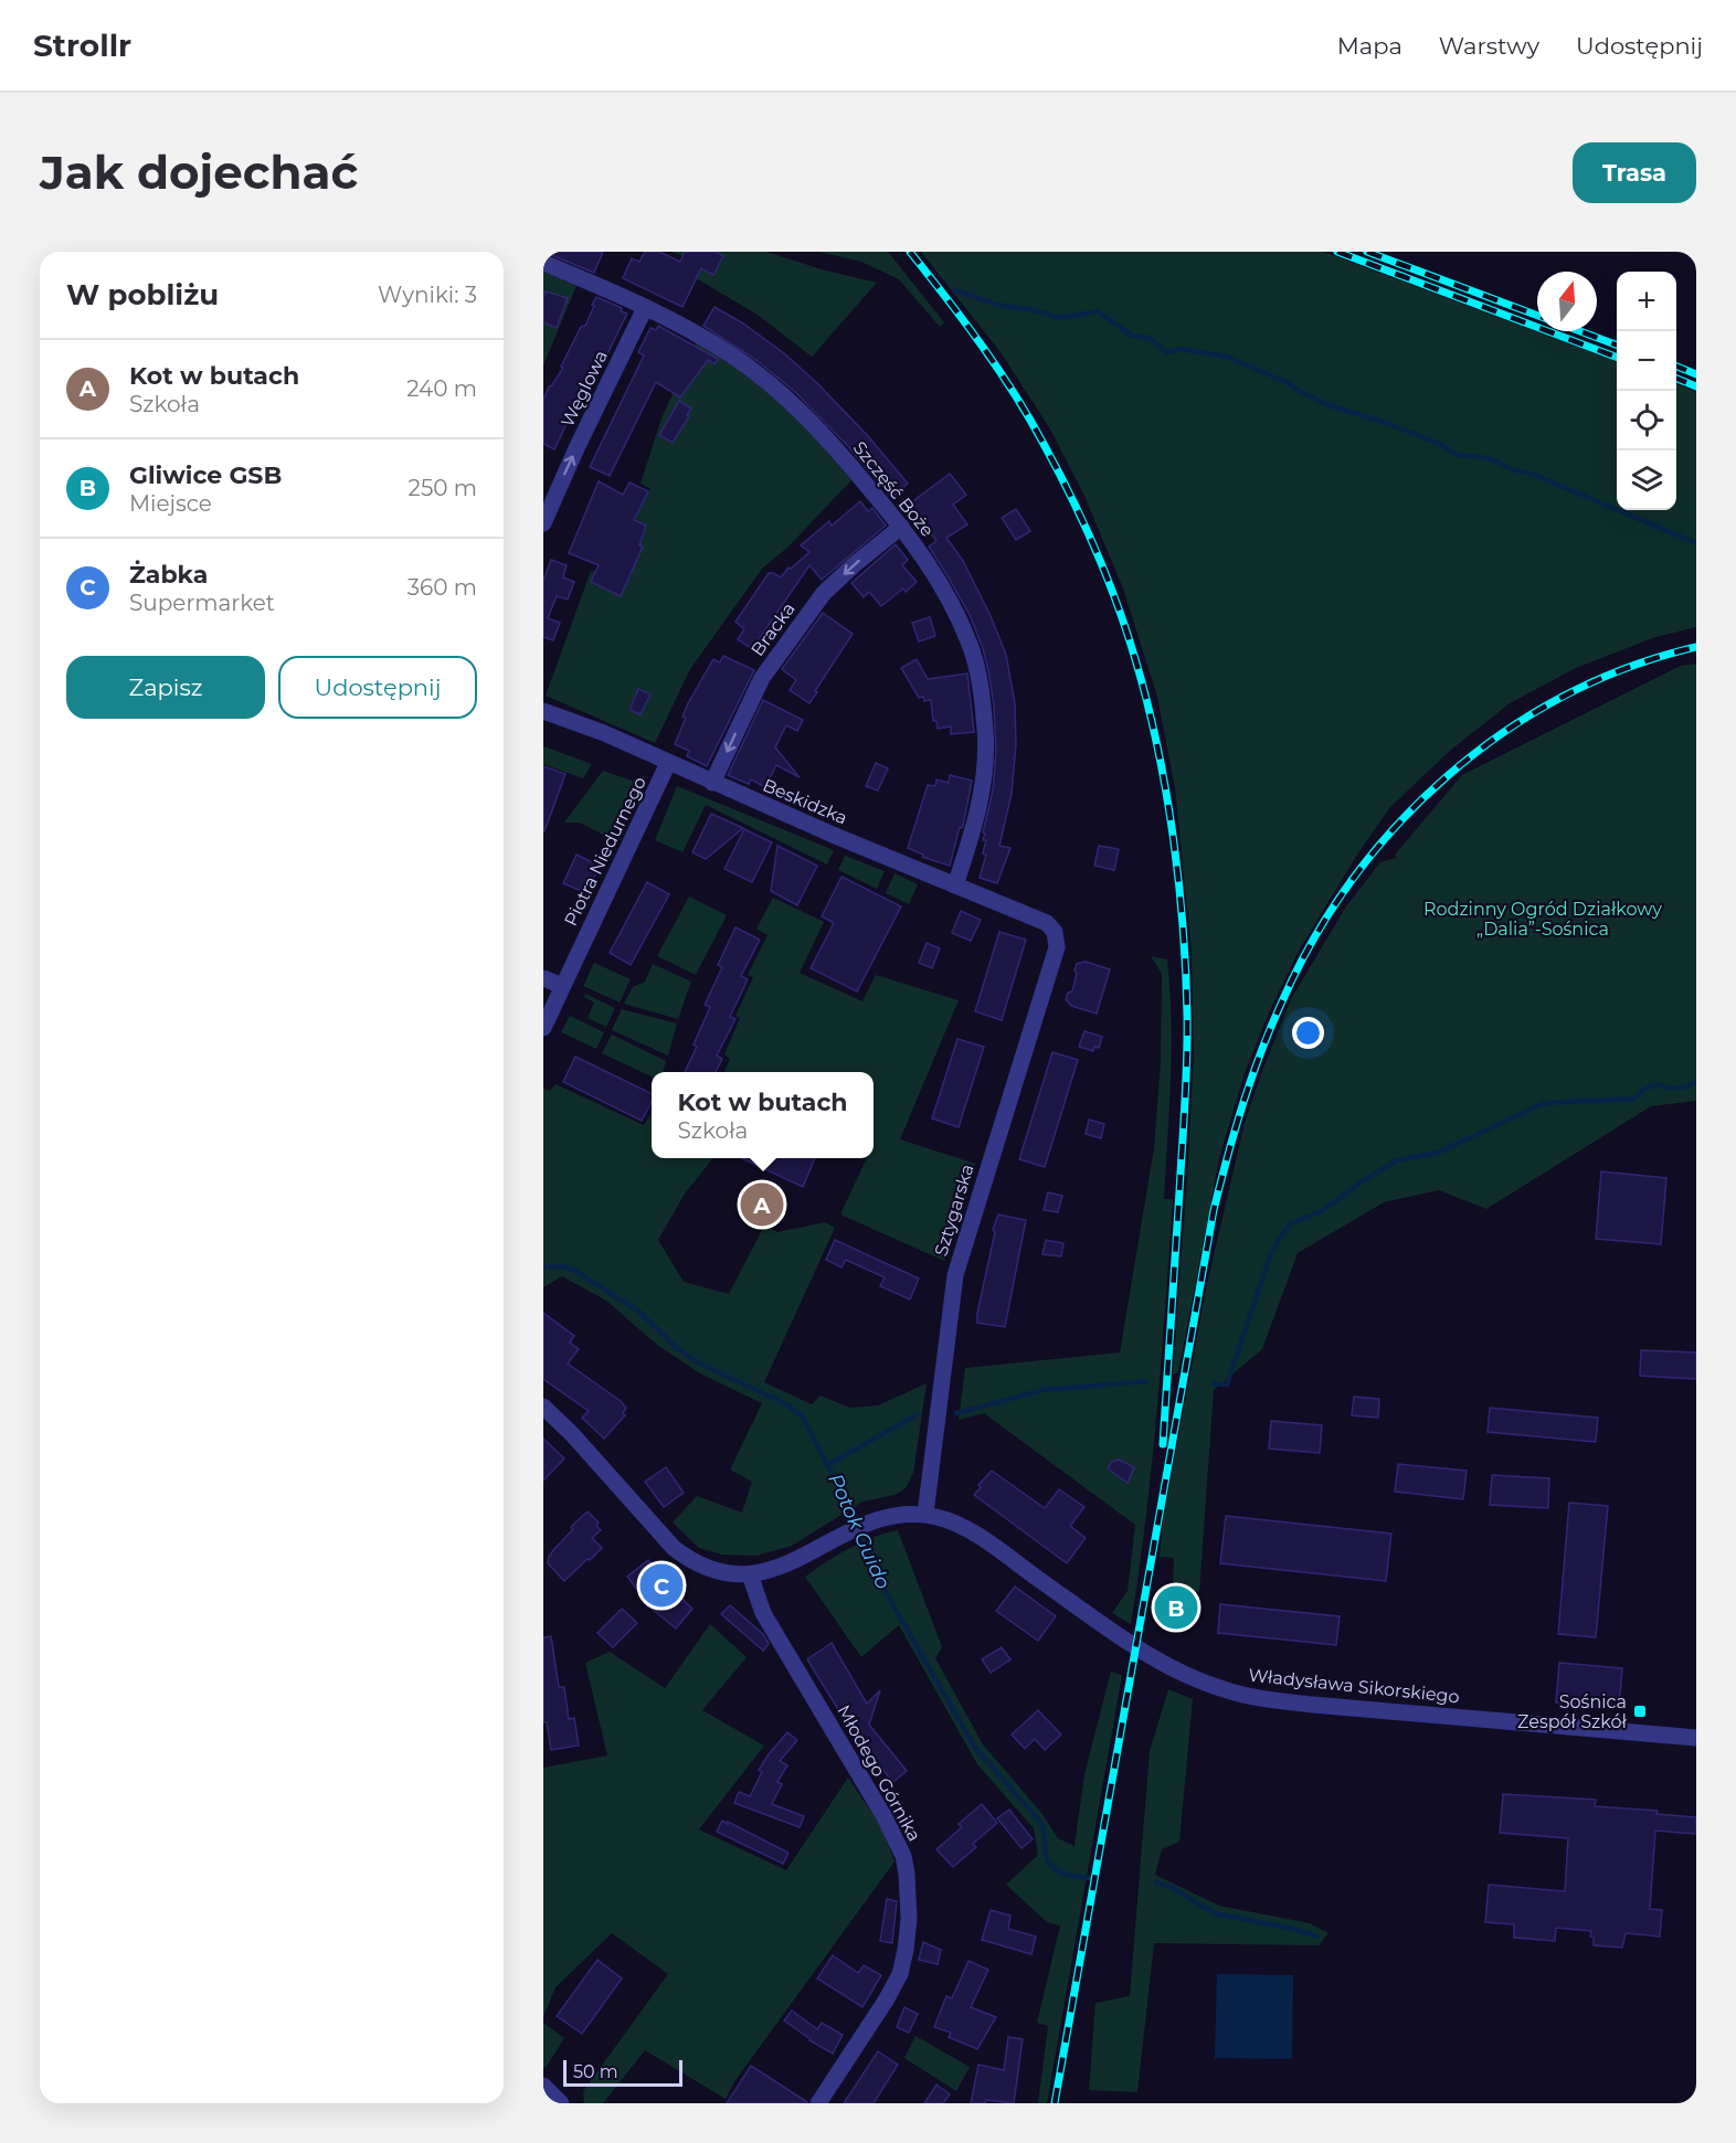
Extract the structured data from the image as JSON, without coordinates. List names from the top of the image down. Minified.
{"streets":{"street":["Węglowa","Szczęść Boże","Bracka","Beskidzka","Piotra Niedurnego","Sztygarska","Władysława Sikorskiego","Młodego Górnika"]},"crossings":[["Węglowa","Szczęść Boże"],["Szczęść Boże","Bracka"],["Szczęść Boże","Beskidzka"],["Bracka","Beskidzka"],["Beskidzka","Piotra Niedurnego"],["Beskidzka","Sztygarska"],["Sztygarska","Władysława Sikorskiego"],["Władysława Sikorskiego","Młodego Górnika"]],"one_way":["Węglowa","Bracka"],"water":["Potok Guido"],"parks":["Rodzinny Ogród Działkowy „Dalia”-Sośnica"],"places":{"transit":["Sośnica Zespół Szkół"]},"scale_bar":"50 m","north":"top","page":{"header":"Strollr","nav":["Mapa","Warstwy","Udostępnij"],"buttons":["Trasa",["Zapisz","Udostępnij"]],"title":"Jak dojechać","heading":["W pobliżu","Wyniki: 3"],"map_buttons":["+","−"],"list":[{"mark":"A","name":"Kot w butach","note":"Szkoła","value":"240 m"},{"mark":"B","name":"Gliwice GSB","note":"Miejsce","value":"250 m"},{"mark":"C","name":"Żabka","note":"Supermarket","value":"360 m"}],"popup":["Kot w butach","Szkoła"],"pins":["A","C","B"],"scale":"50 m"}}
